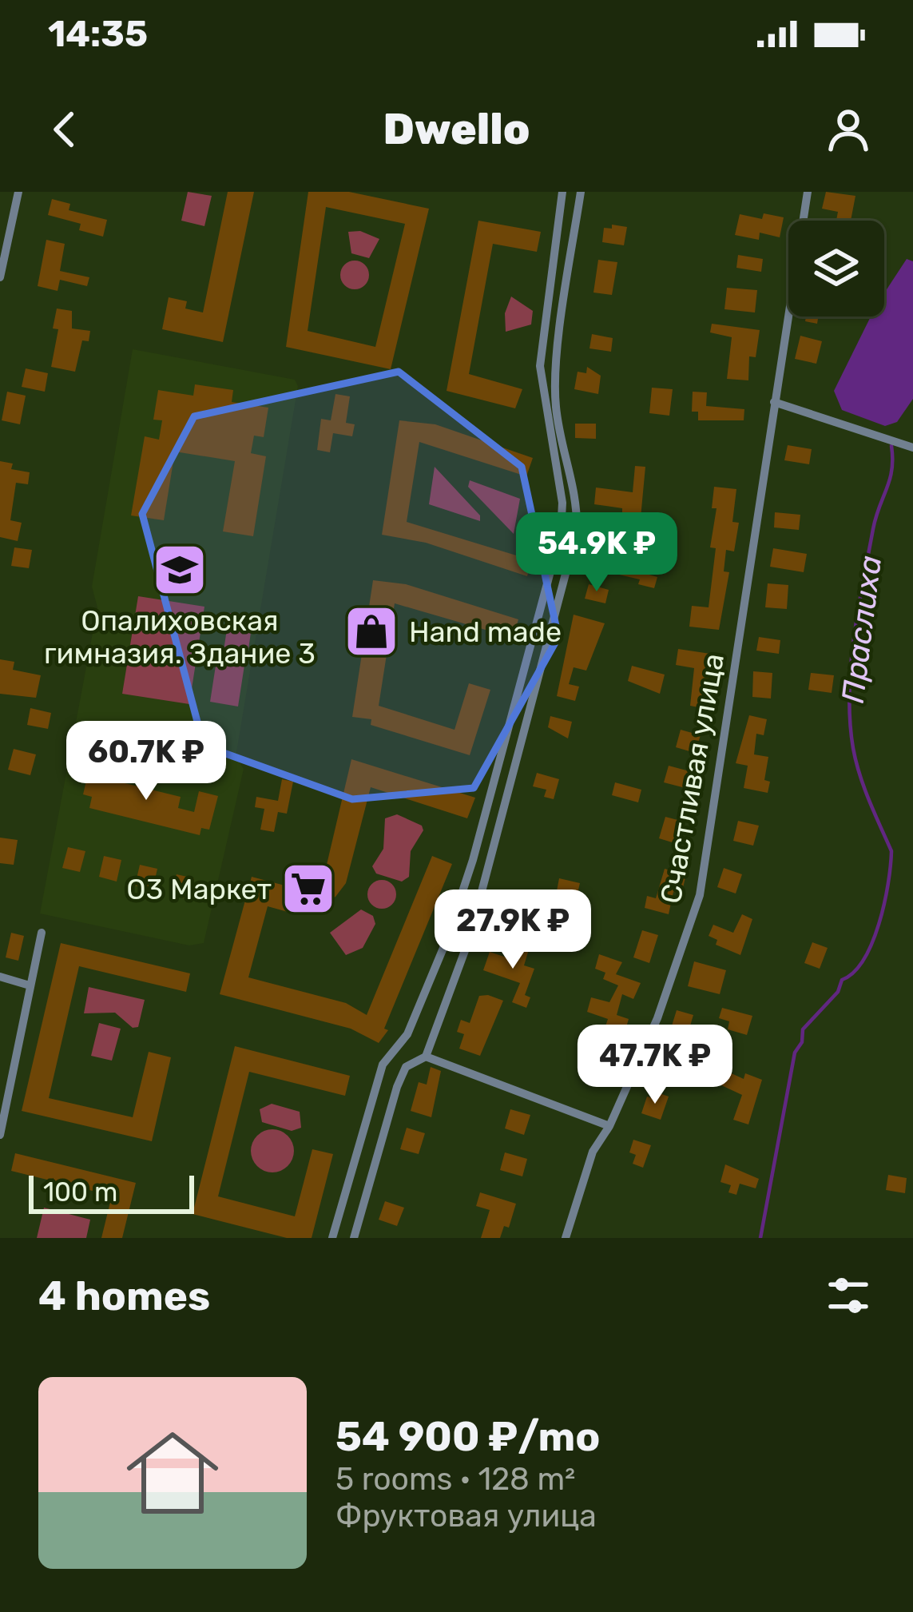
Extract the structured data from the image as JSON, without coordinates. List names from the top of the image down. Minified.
{"streets":{"street":["Счастливая улица"]},"water":["Праслиха"],"places":{"school or university":["Опалиховская гимназия. Здание 3"],"shop":["Hand made"],"supermarket":["О3 Маркет"]},"scale_bar":"100 m","page":{"status":"14:35","header":"Dwello","price":["54.9K ₽","60.7K ₽","27.9K ₽","47.7K ₽"],"scale":"100 m","heading":"4 homes","list":[{"name":"54 900 ₽/mo","note":"5 rooms · 128 m² · Фруктовая улица"}]}}
